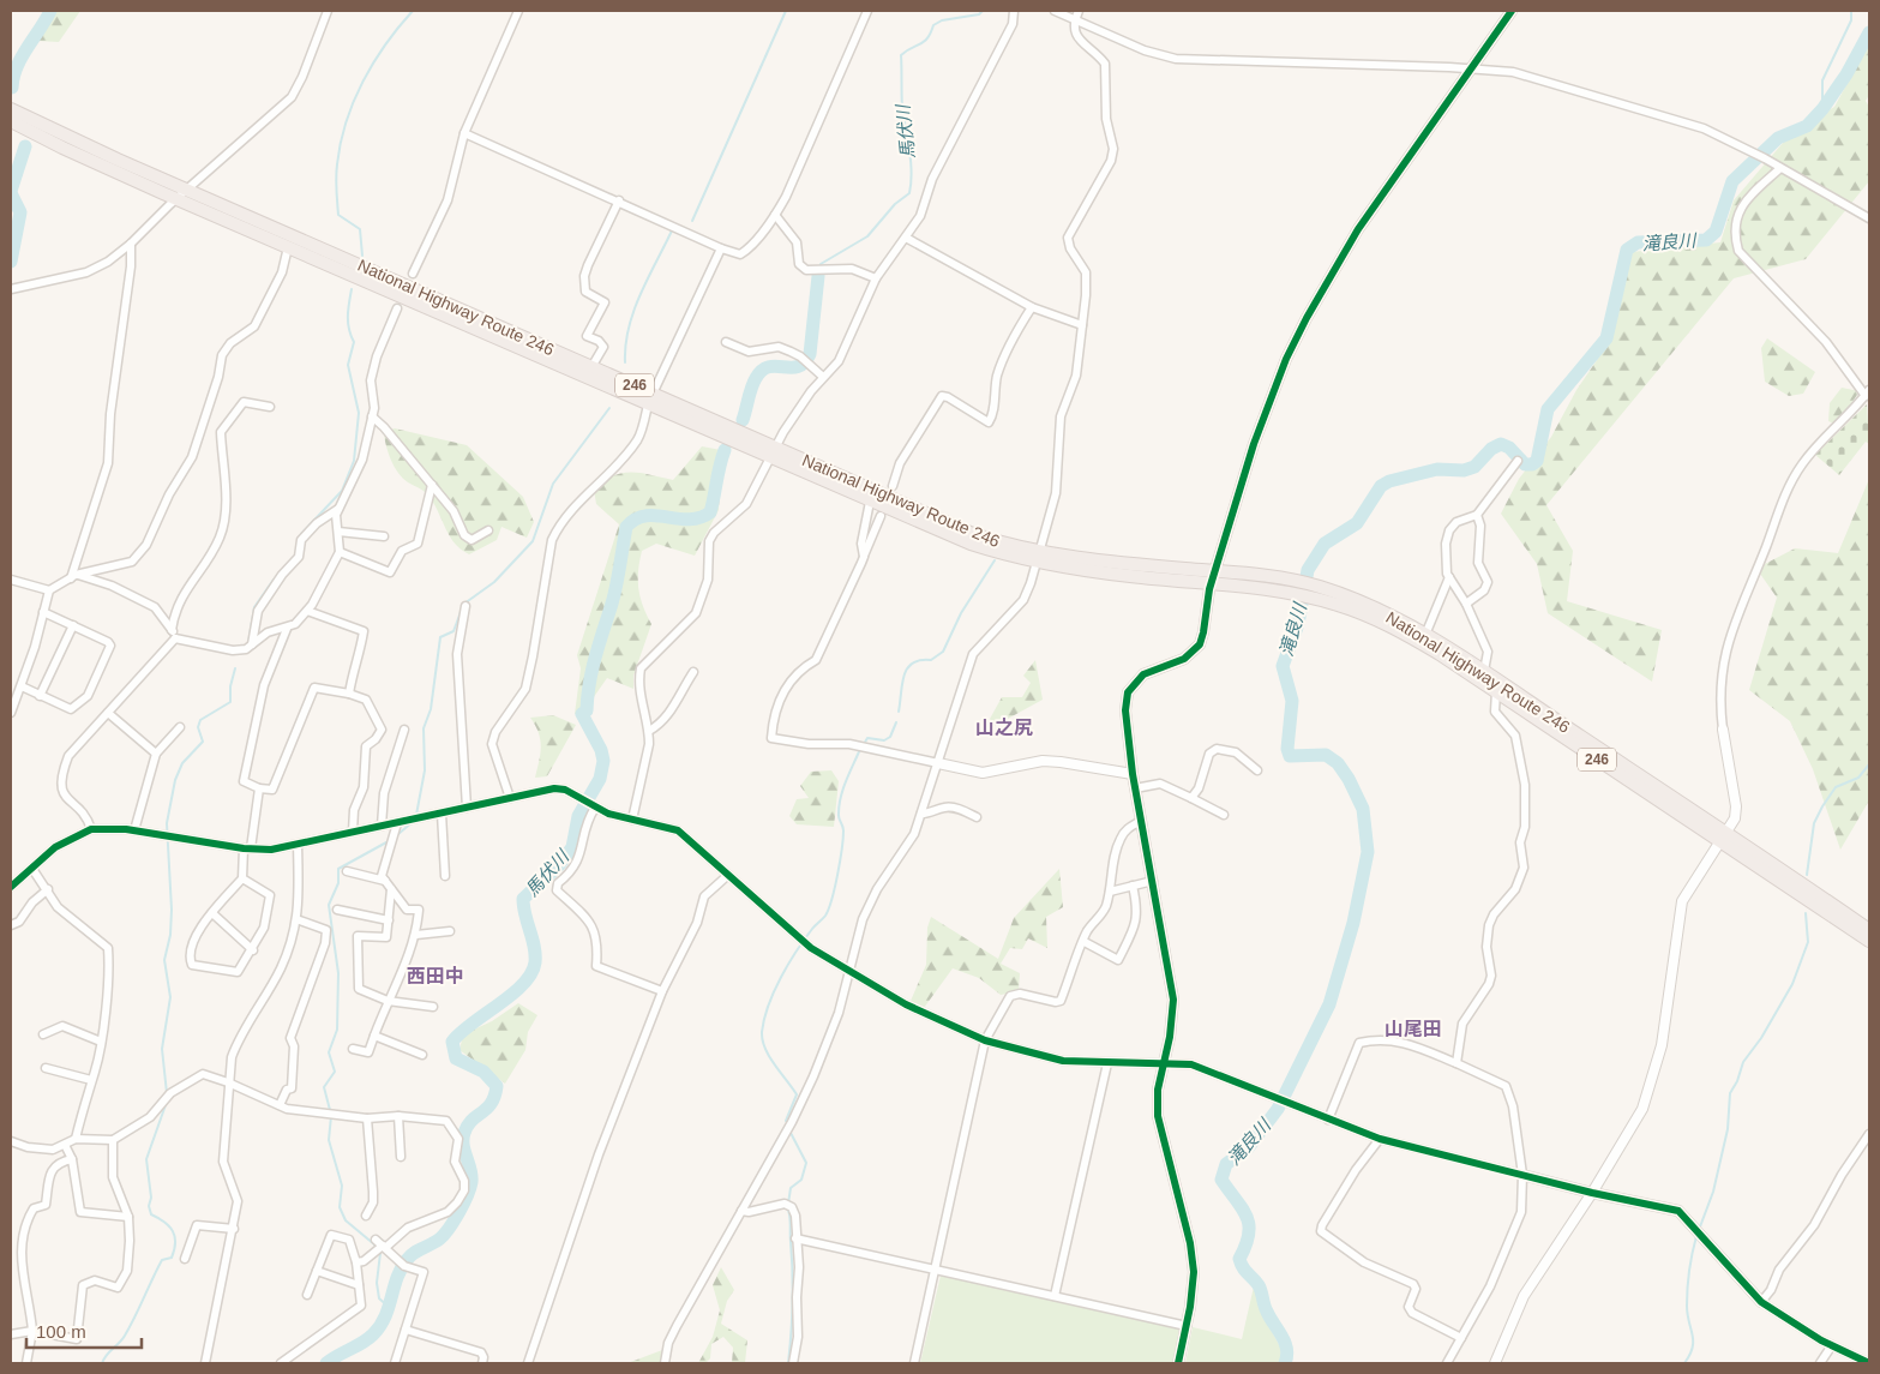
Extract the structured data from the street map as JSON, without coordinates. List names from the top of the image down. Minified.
{"streets":{"highway":["National Highway Route 246","246"]},"districts":["山之尻","西田中","山尾田"],"water":["馬伏川","滝良川"],"scale_bar":"100 m"}
